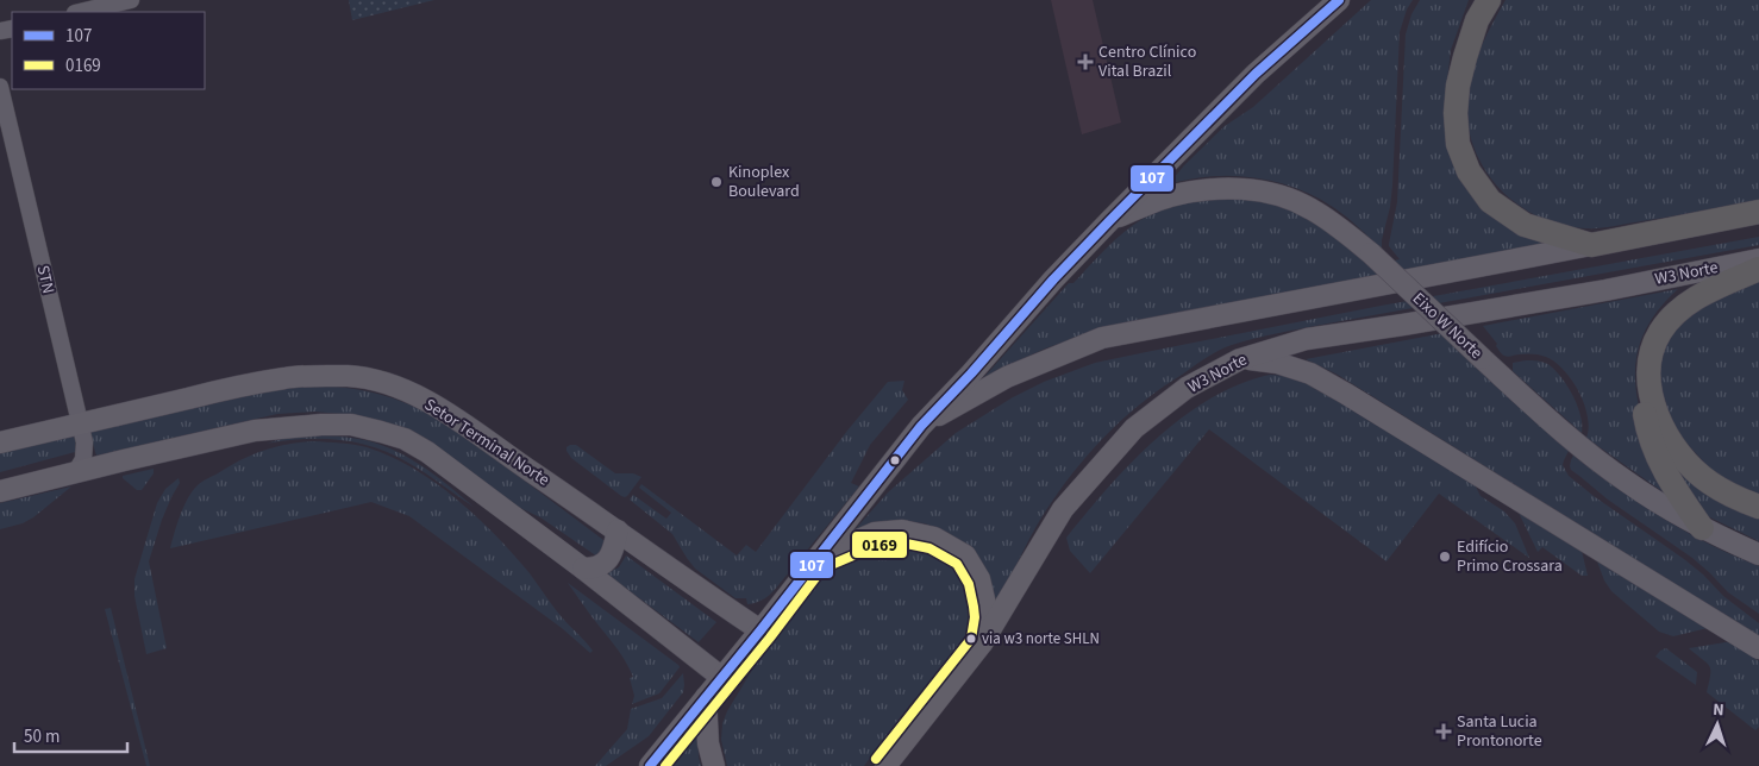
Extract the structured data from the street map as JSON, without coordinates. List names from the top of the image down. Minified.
{"streets":{"main road":["W3 Norte","Eixo W Norte","Setor Terminal Norte"],"street":["STN"]},"crossings":[["STN","Setor Terminal Norte"]],"places":{"health":["Centro Clínico Vital Brazil","Santa Lucia Prontonorte"],"other":["Kinoplex Boulevard","Edifício Primo Crossara","via w3 norte SHLN"]},"lines":["transit line 107","transit line 0169"],"legend":["107","0169"],"scale_bar":"50 m","north":"top"}
